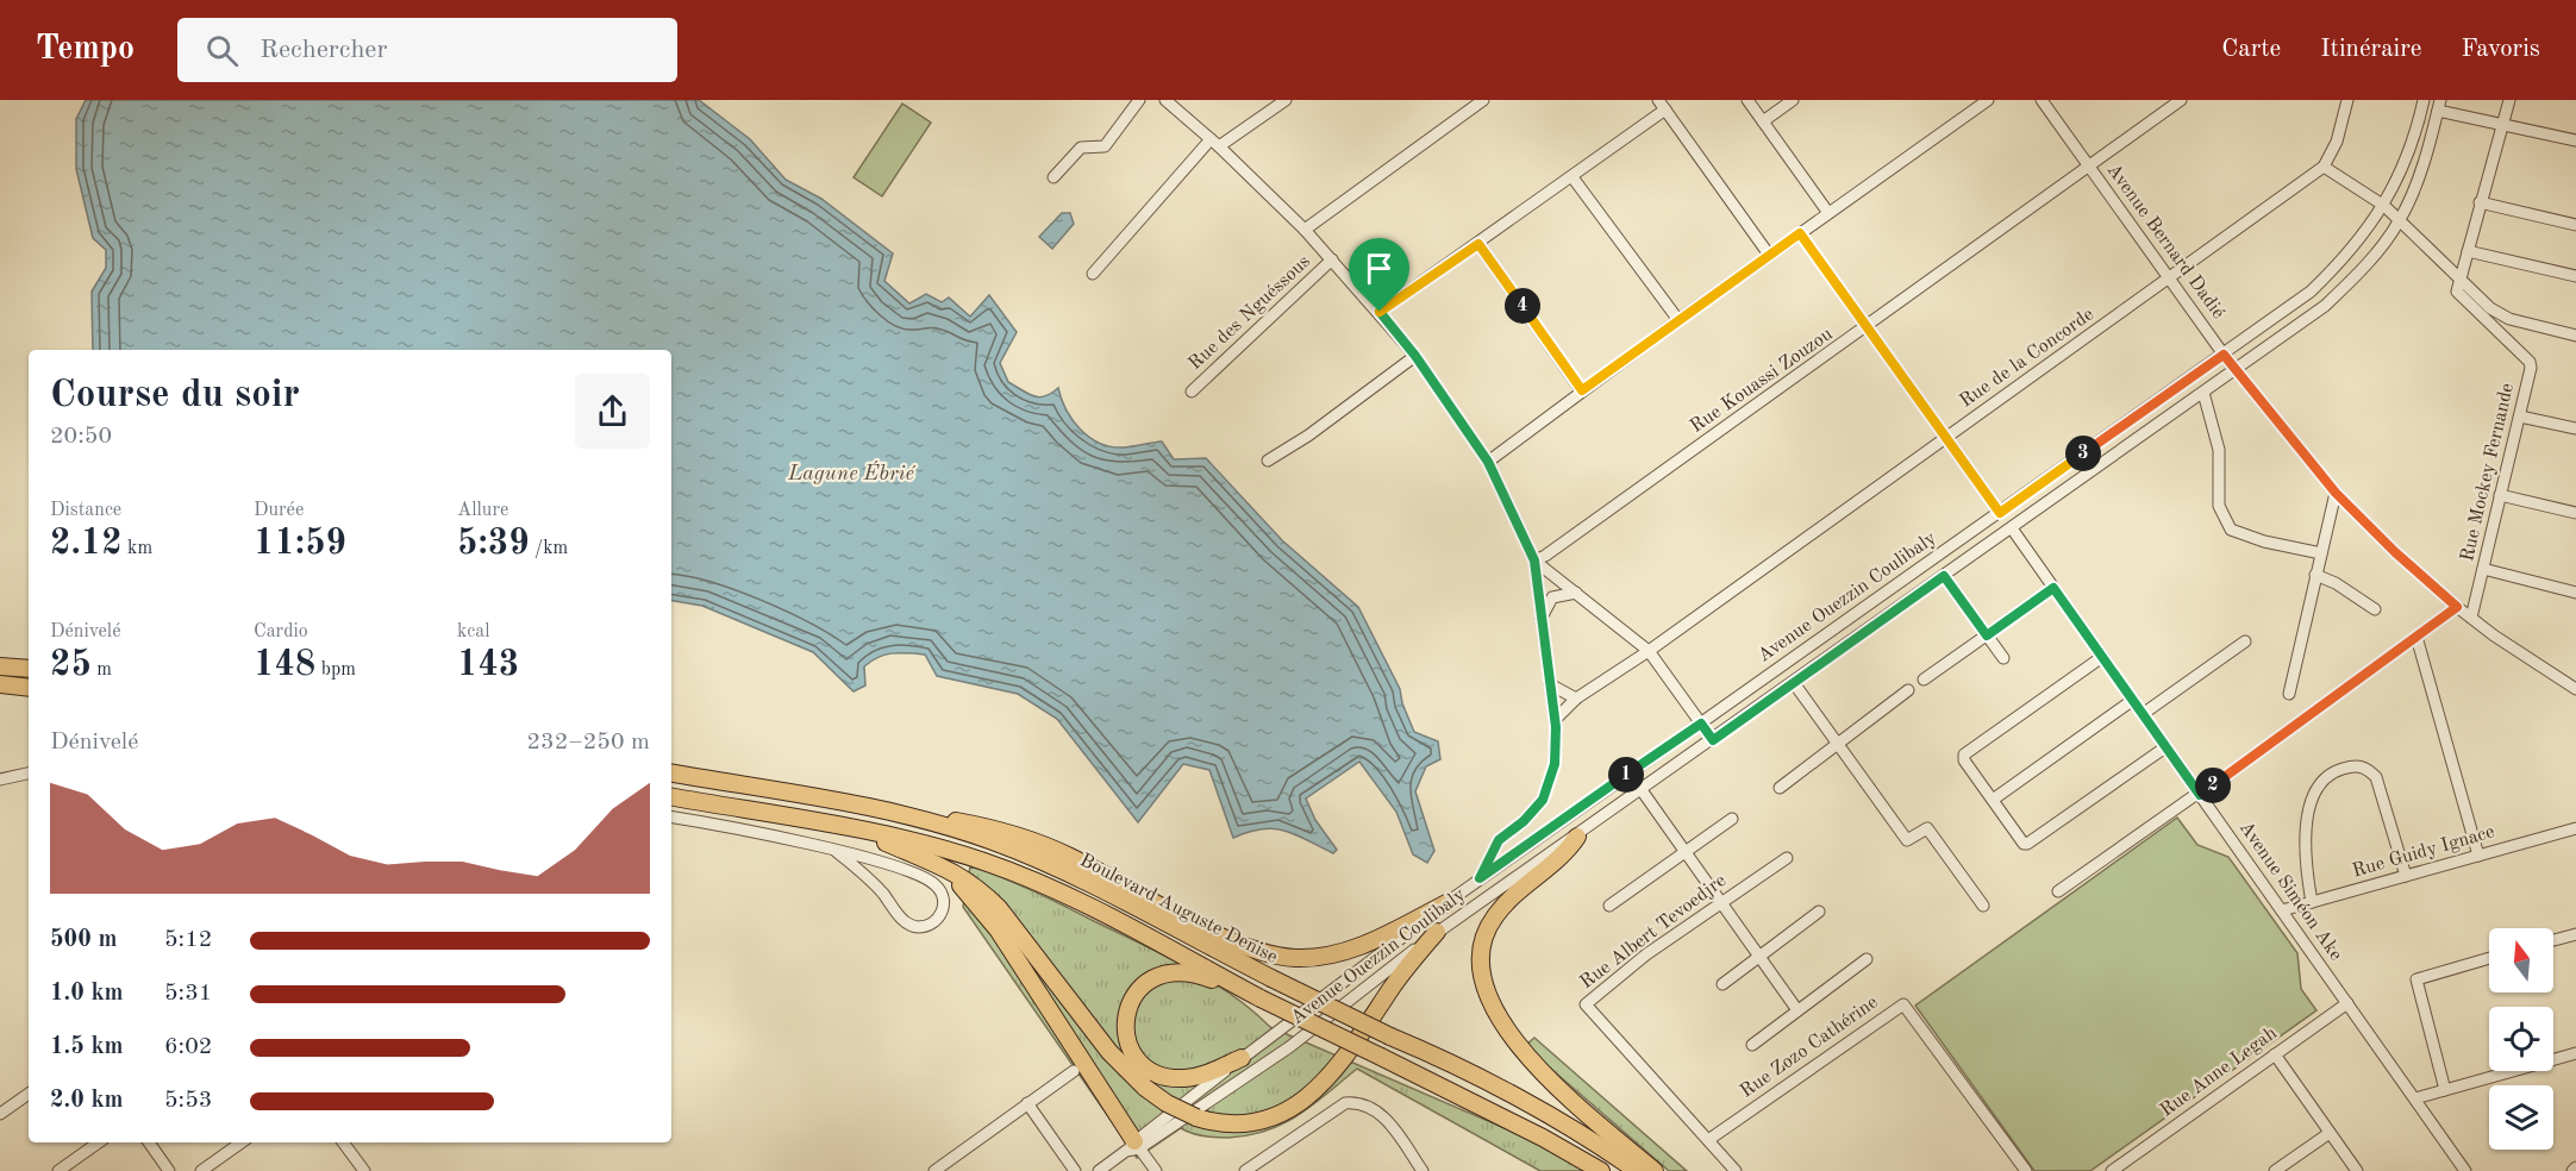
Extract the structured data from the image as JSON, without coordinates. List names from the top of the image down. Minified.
{"streets":{"highway":["Boulevard Auguste Denise"],"street":["Avenue Bernard Dadié","Rue des Nguéssous","Rue de la Concorde","Rue Kouassi Zouzou","Rue Mockey Fernande","Avenue Ouezzin Coulibaly","Rue Guidy Ignace","Avenue Siméon Ake","Rue Albert Tevoedjre","Rue Zozo Cathérine","Rue Anne Legah"]},"crossings":[["Avenue Bernard Dadié","Rue de la Concorde"],["Avenue Bernard Dadié","Rue Kouassi Zouzou"],["Avenue Bernard Dadié","Rue Mockey Fernande"],["Avenue Bernard Dadié","Avenue Ouezzin Coulibaly"],["Avenue Ouezzin Coulibaly","Avenue Siméon Ake"],["Rue Guidy Ignace","Avenue Siméon Ake"],["Avenue Siméon Ake","Rue Anne Legah"],["Rue Albert Tevoedjre","Rue Zozo Cathérine"]],"water":["Lagune Ébrié"],"north":"top","page":{"header":"Tempo","search":"Rechercher","nav":["Carte","Itinéraire","Favoris"],"pins":["4","3","1","2"],"heading":["Course du soir","20:50"],"stats":[["Distance","2.12 km"],["Durée","11:59"],["Allure","5:39 /km"],["Dénivelé","25 m"],["Cardio","148 bpm"],["kcal","143"]],"chart":["Dénivelé","232–250 m"],"list":[{"name":"500 m","note":"5:12"},{"name":"1.0 km","note":"5:31"},{"name":"1.5 km","note":"6:02"},{"name":"2.0 km","note":"5:53"}]}}
